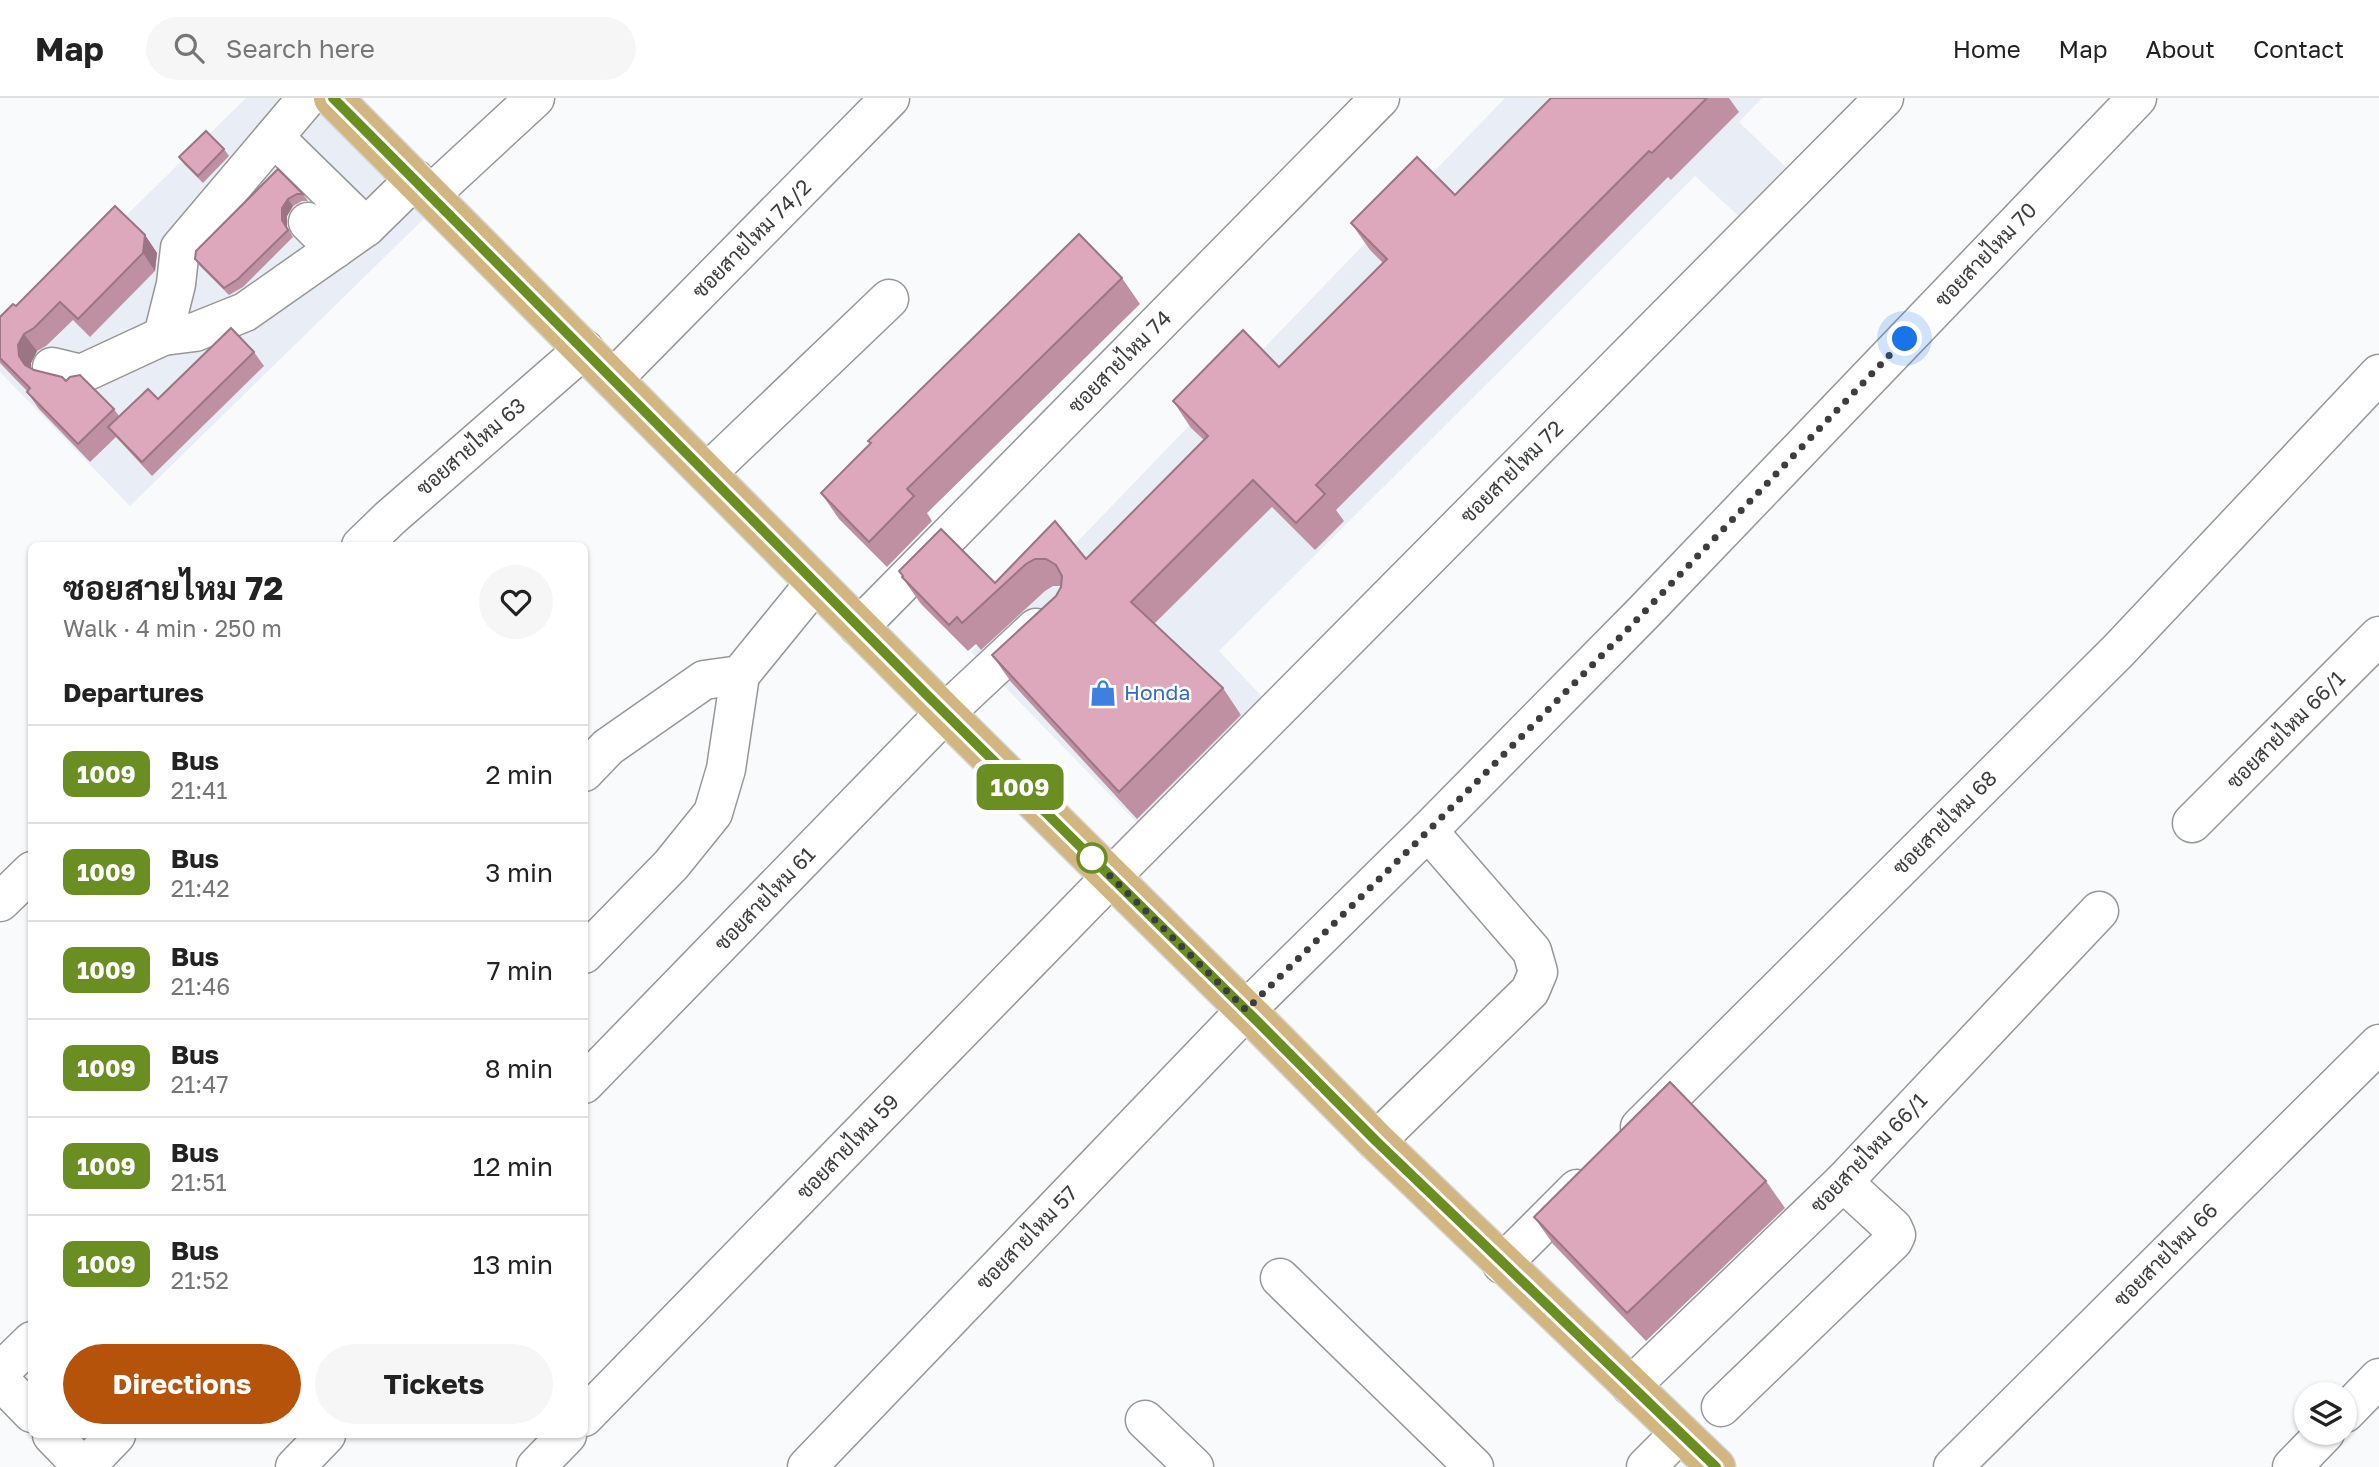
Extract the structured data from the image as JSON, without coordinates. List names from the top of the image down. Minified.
{"streets":{"street":["ซอยสายไหม 74/2","ซอยสายไหม 70","ซอยสายไหม 74","ซอยสายไหม 63","ซอยสายไหม 72","ซอยสายไหม 66/1","ซอยสายไหม 68","ซอยสายไหม 61","ซอยสายไหม 59","ซอยสายไหม 57","ซอยสายไหม 66"]},"crossings":[["ซอยสายไหม 70","ซอยสายไหม 57"],["ซอยสายไหม 72","ซอยสายไหม 59"]],"places":{"shop":["Honda"]},"lines":["bus line 1009"],"page":{"header":"Map","search":"Search here","nav":["Home","Map","About","Contact"],"on_map":"1009","heading":[["ซอยสายไหม 72","Walk · 4 min · 250 m"],"Departures"],"list":[{"mark":"1009","name":"Bus","note":"21:41","value":"2 min"},{"mark":"1009","name":"Bus","note":"21:42","value":"3 min"},{"mark":"1009","name":"Bus","note":"21:46","value":"7 min"},{"mark":"1009","name":"Bus","note":"21:47","value":"8 min"},{"mark":"1009","name":"Bus","note":"21:51","value":"12 min"},{"mark":"1009","name":"Bus","note":"21:52","value":"13 min"}],"buttons":["Directions","Tickets"]}}
